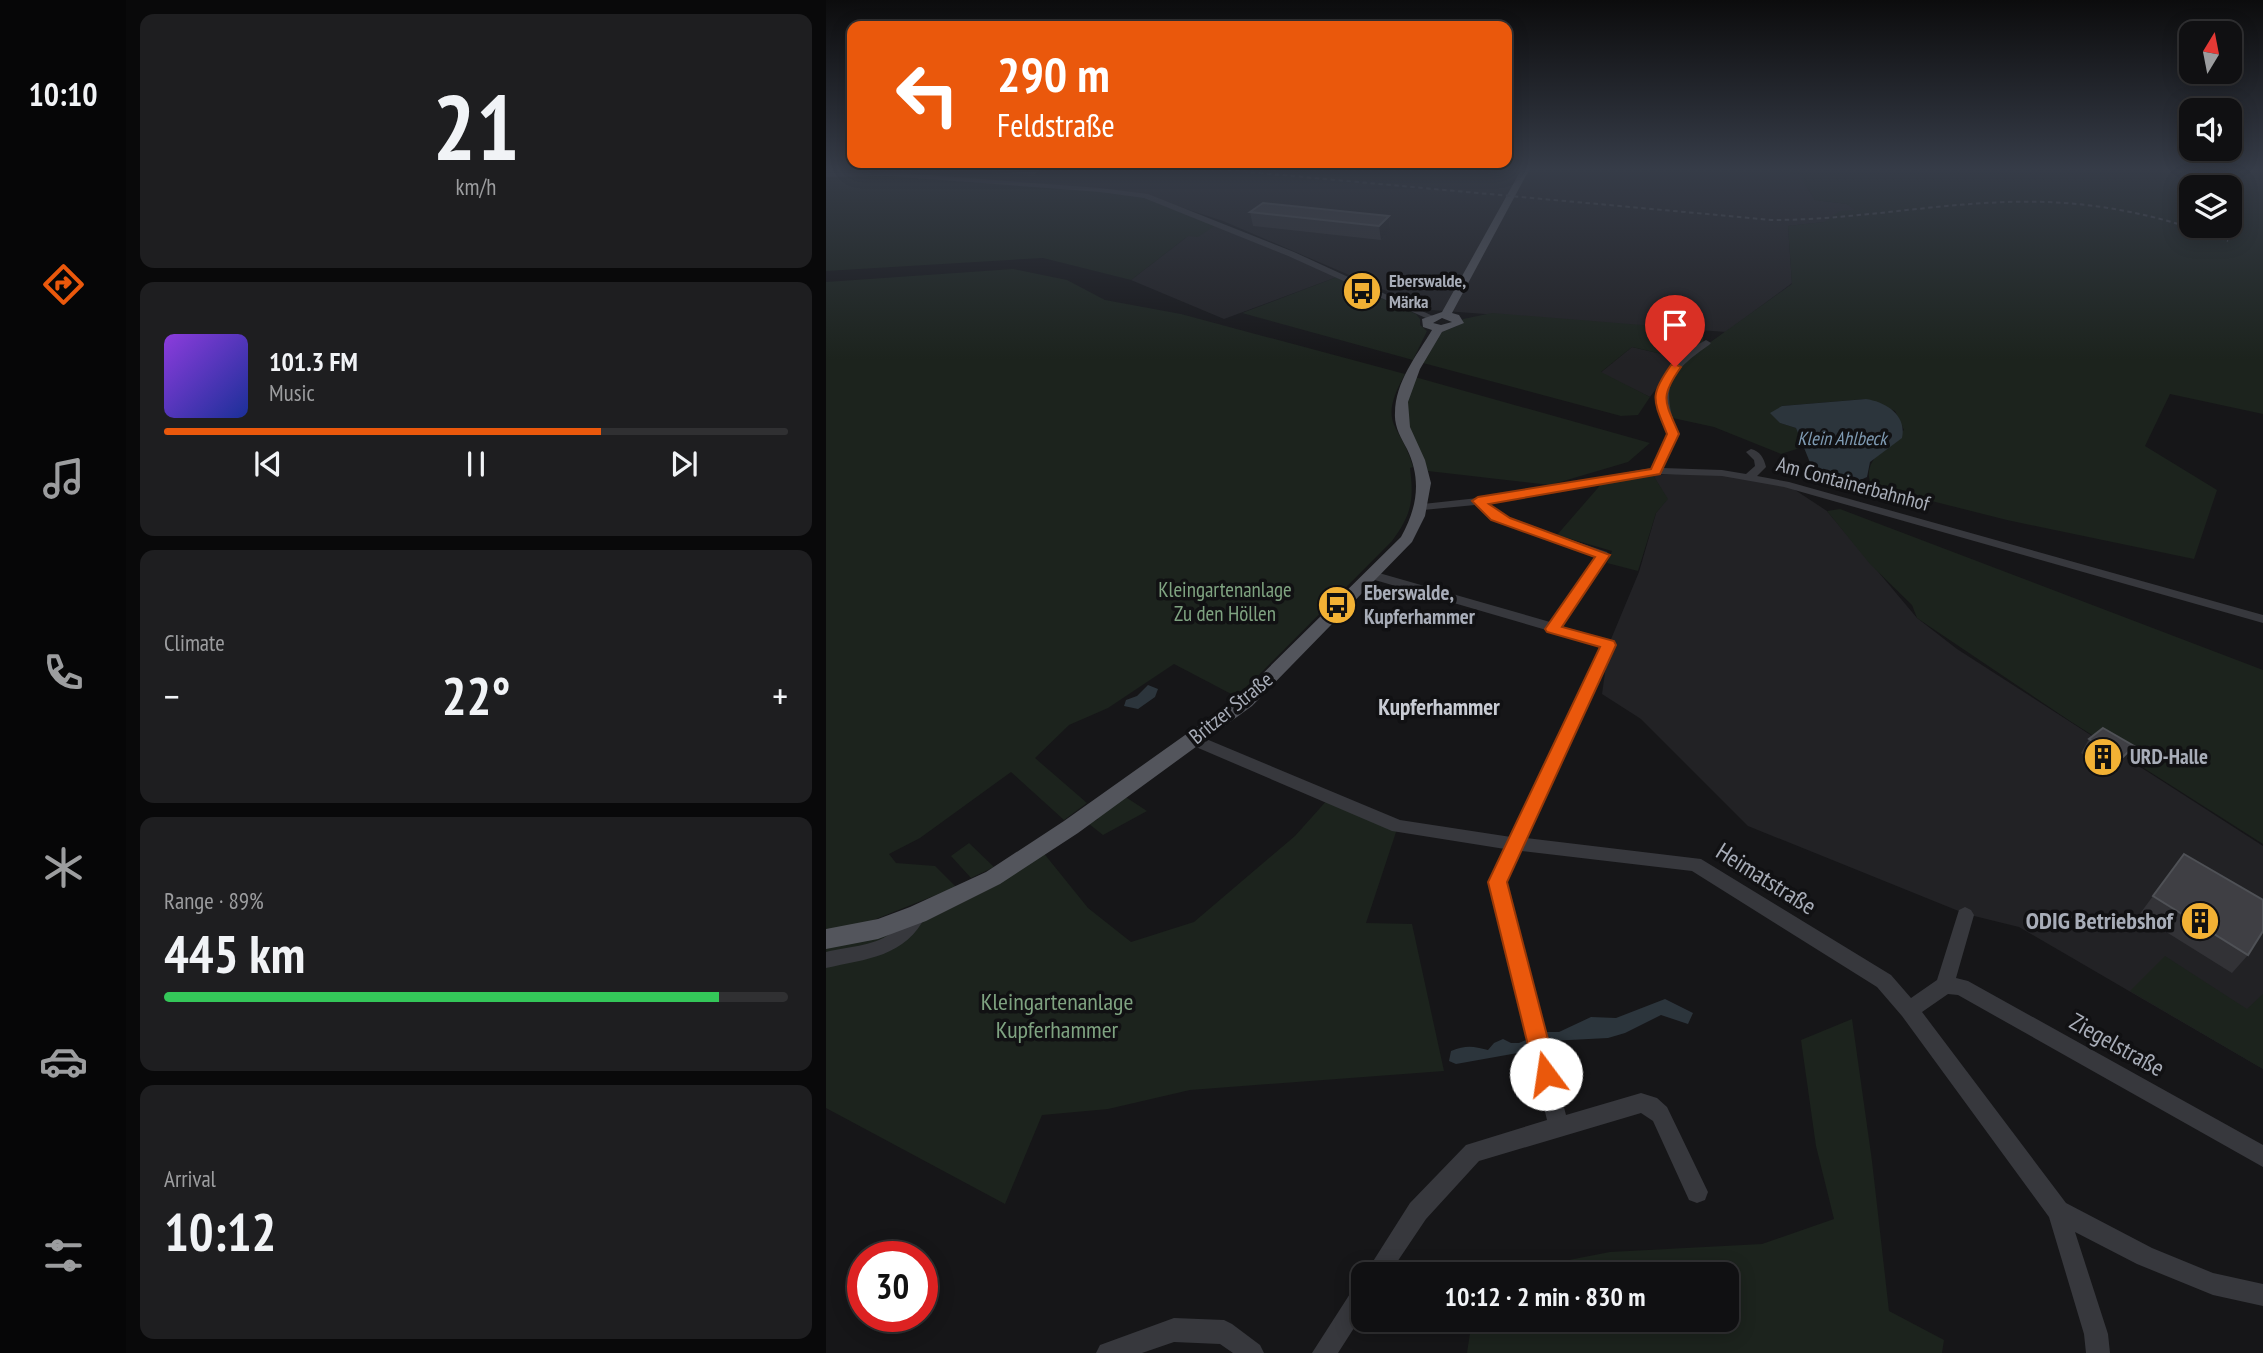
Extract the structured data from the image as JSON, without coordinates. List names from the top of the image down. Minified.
{"streets":{"main road":["Britzer Straße"],"street":["Am Containerbahnhof","Heimatstraße","Ziegelstraße"]},"crossings":[["Am Containerbahnhof","Britzer Straße"],["Britzer Straße","Heimatstraße"]],"districts":["Kupferhammer"],"water":["Klein Ahlbeck"],"parks":["Kleingartenanlage Zu den Höllen","Kleingartenanlage Kupferhammer"],"places":{"bus stop":["Eberswalde, Märka","Eberswalde, Kupferhammer"],"building":["URD-Halle","ODIG Betriebshof"]},"north":"top","page":{"tabs":"10:10","tile":[["21","km/h"],"Climate",["Range · 89%","445 km"],["Arrival","10:12"]],"turn":["290 m","Feldstraße"],"song":["101.3 FM","Music"],"heat":["−","22°","+"],"limit":"30","trip":"10:12 · 2 min · 830 m"}}
